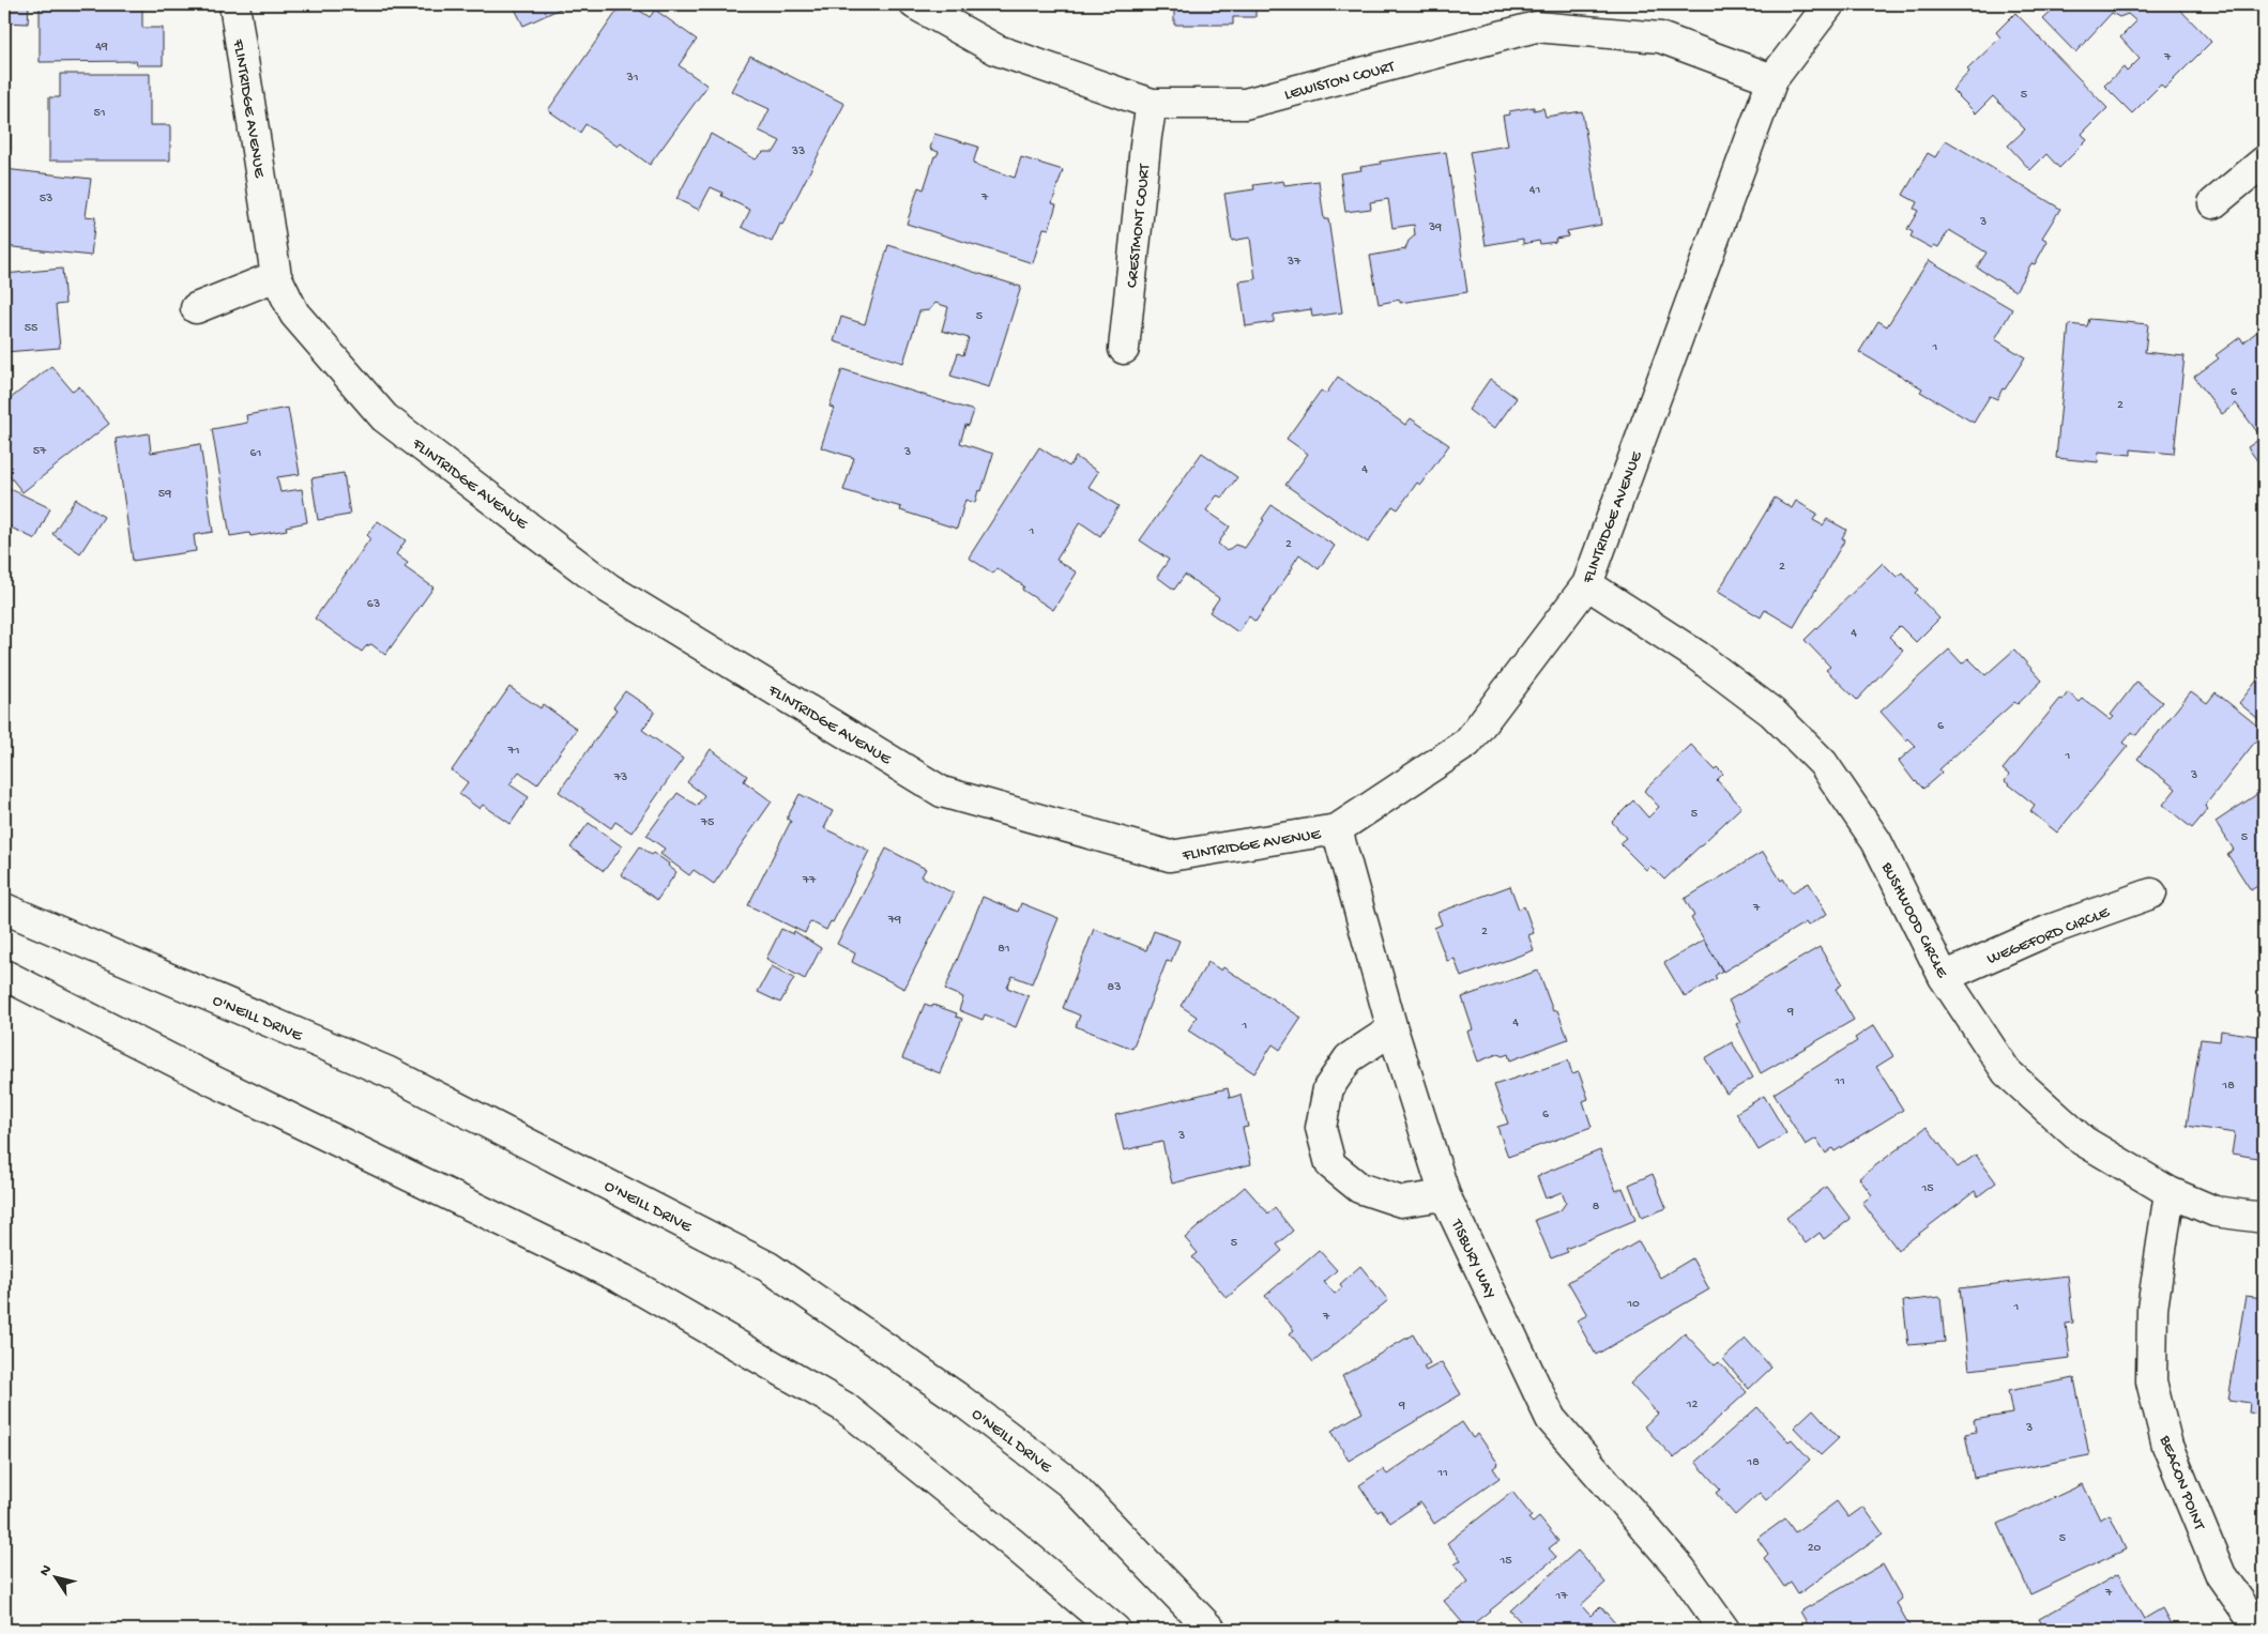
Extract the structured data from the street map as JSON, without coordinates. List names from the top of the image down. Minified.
{"streets":{"street":["LEWISTON COURT","FLINTRIDGE AVENUE","CRESTMONT COURT","BUSHWOOD CIRCLE","WEGEFORD CIRCLE","O'NEILL DRIVE","TISBURY WAY","BEACON POINT"]},"crossings":[["LEWISTON COURT","FLINTRIDGE AVENUE"],["LEWISTON COURT","CRESTMONT COURT"],["FLINTRIDGE AVENUE","BUSHWOOD CIRCLE"],["FLINTRIDGE AVENUE","TISBURY WAY"],["BUSHWOOD CIRCLE","WEGEFORD CIRCLE"],["BUSHWOOD CIRCLE","BEACON POINT"]],"house_numbers":["49","7","31","5","51","33","41","7","53","3","39","37","5","55","1","6","2","57","3","61","4","59","1","2","2","63","4","6","71","1","3","73","5","75","5","77","7","79","2","81","83","9","4","1","11","18","6","3","15","8","5","10","1","7","12","9","3","18","11","5","20","15","7","17"],"north":"top left"}
